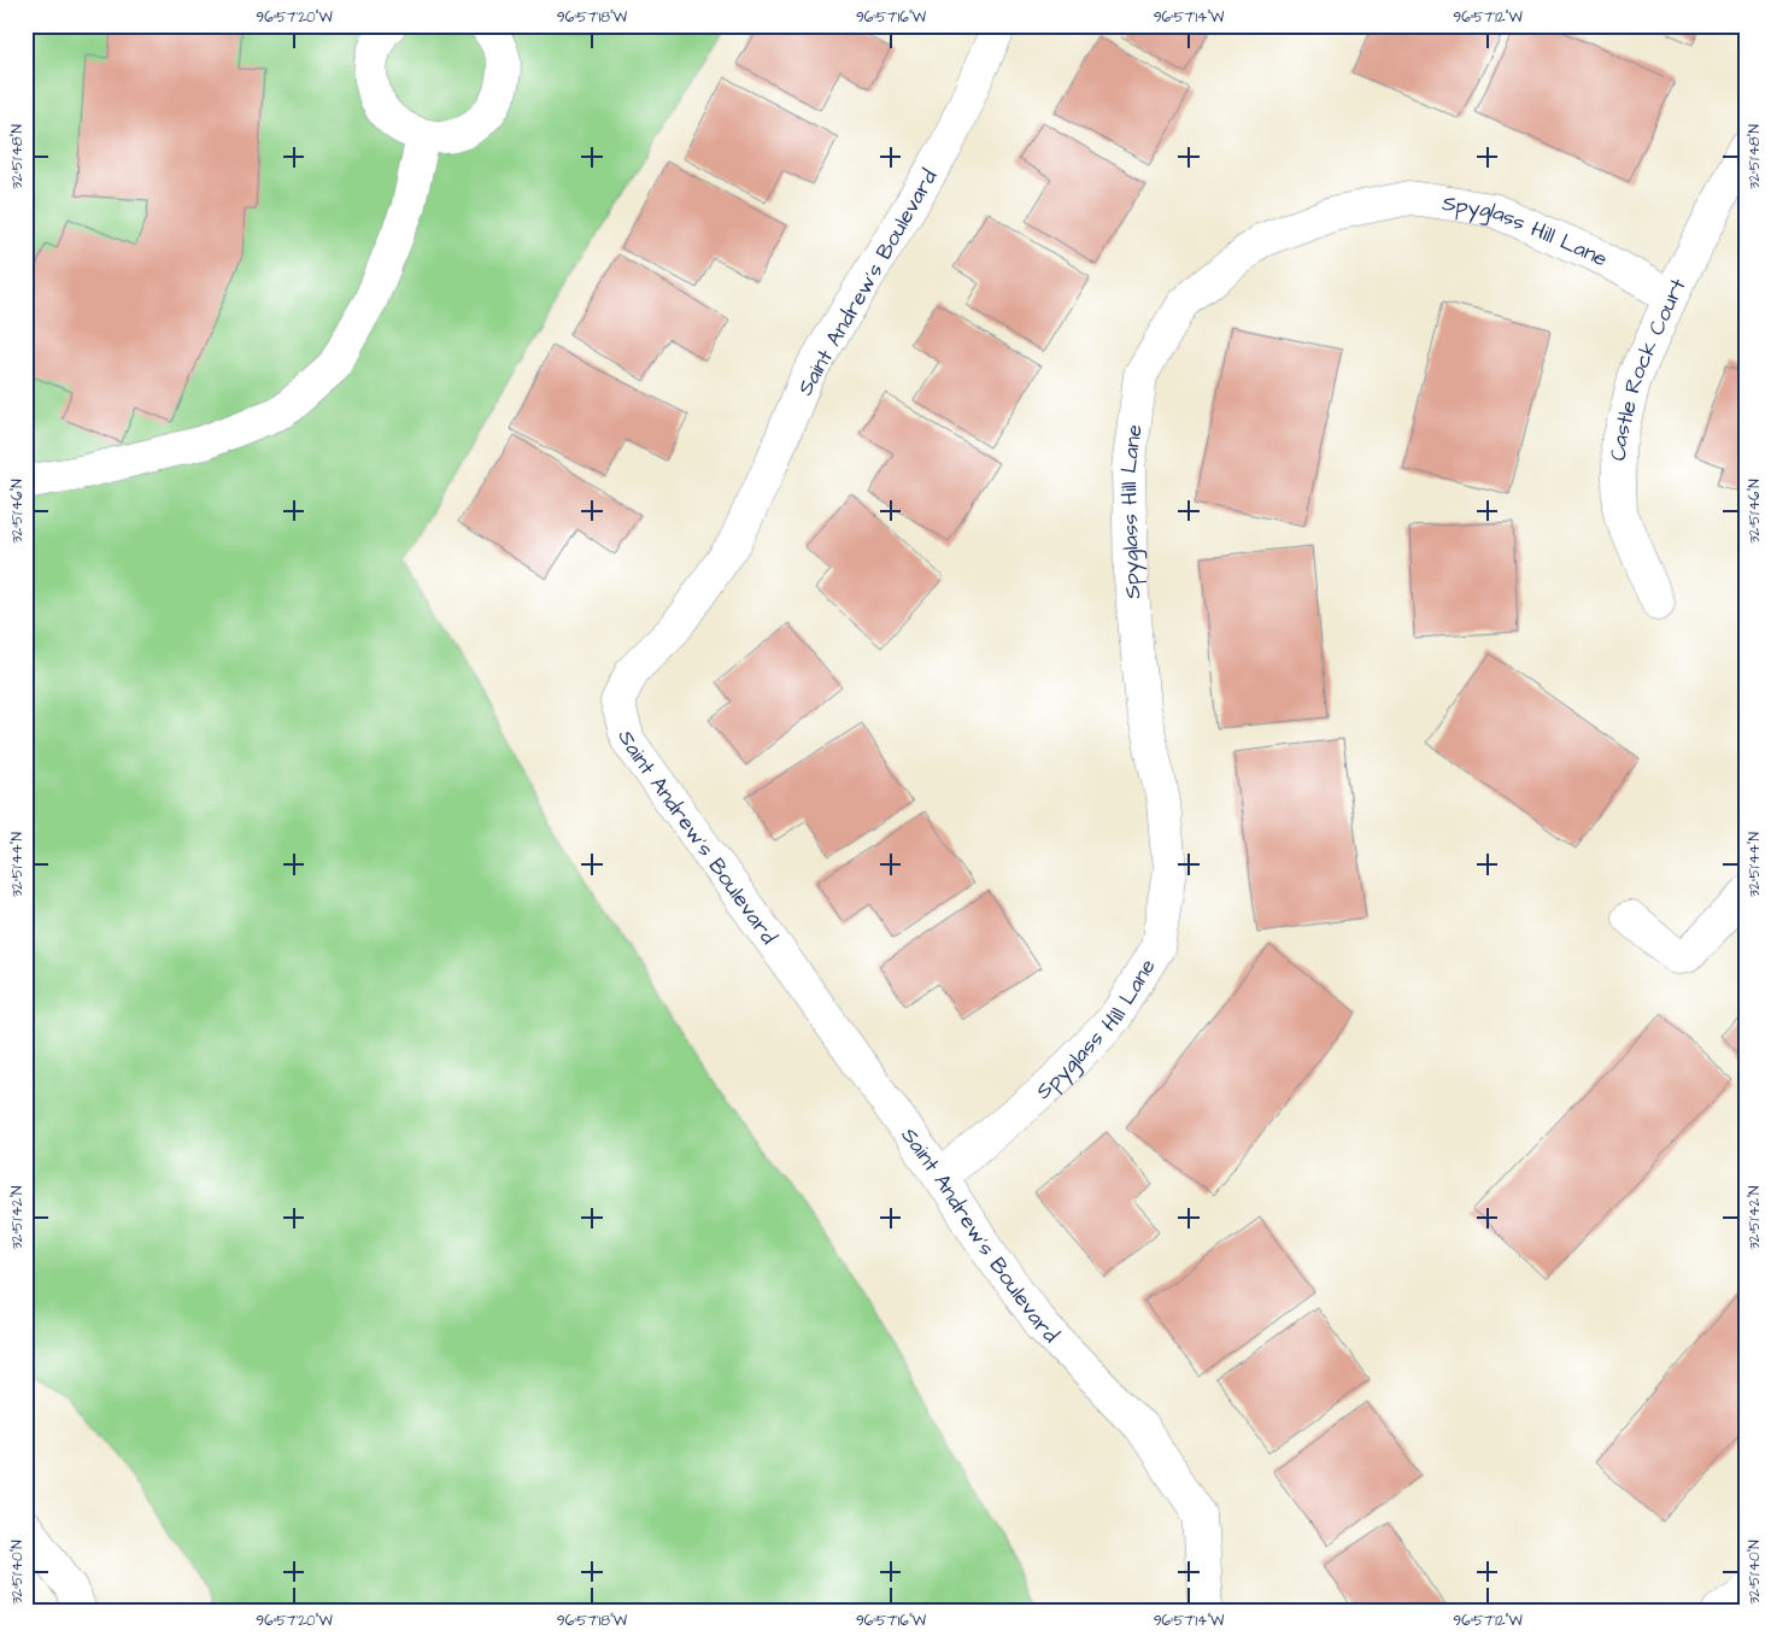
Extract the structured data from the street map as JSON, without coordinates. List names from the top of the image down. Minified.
{"streets":{"street":["Spyglass Hill Lane","Saint Andrew's Boulevard","Castle Rock Court"]},"crossings":[["Spyglass Hill Lane","Saint Andrew's Boulevard"],["Spyglass Hill Lane","Castle Rock Court"]],"coordinates":["96°57'20\"W","96°57'18\"W","96°57'16\"W","96°57'14\"W","96°57'12\"W","32°51'48\"N","32°51'46\"N","32°51'44\"N","32°51'42\"N","32°51'40\"N"]}
